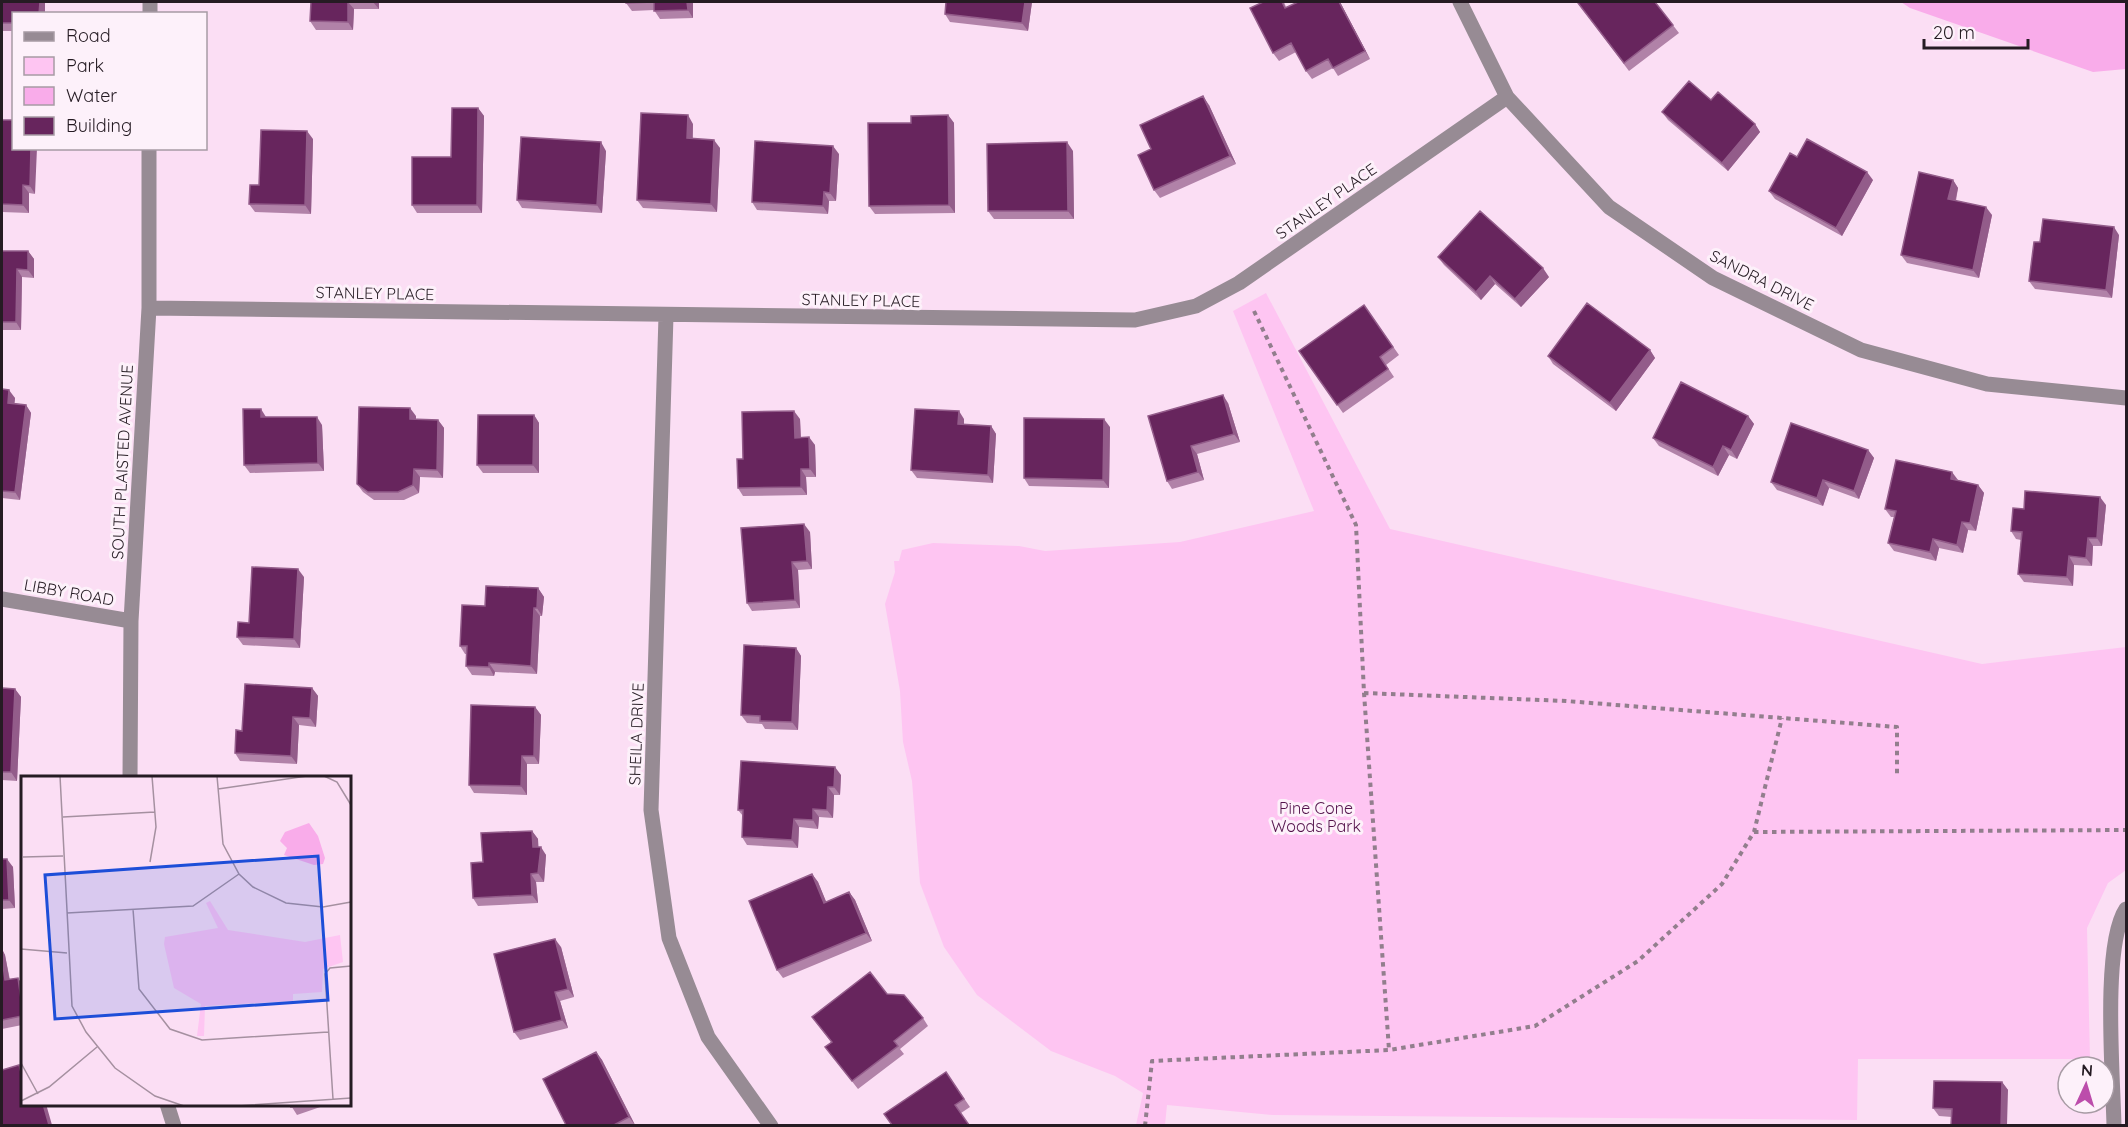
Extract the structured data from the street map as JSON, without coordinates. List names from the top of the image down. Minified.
{"streets":{"street":["STANLEY PLACE","SANDRA DRIVE","SOUTH PLAISTED AVENUE","LIBBY ROAD","SHEILA DRIVE"]},"crossings":[["STANLEY PLACE","SANDRA DRIVE"],["STANLEY PLACE","SOUTH PLAISTED AVENUE"],["STANLEY PLACE","SHEILA DRIVE"],["SOUTH PLAISTED AVENUE","LIBBY ROAD"]],"parks":["Pine Cone Woods Park"],"legend":["Road","Park","Water","Building"],"scale_bar":"20 m","north":"top"}
